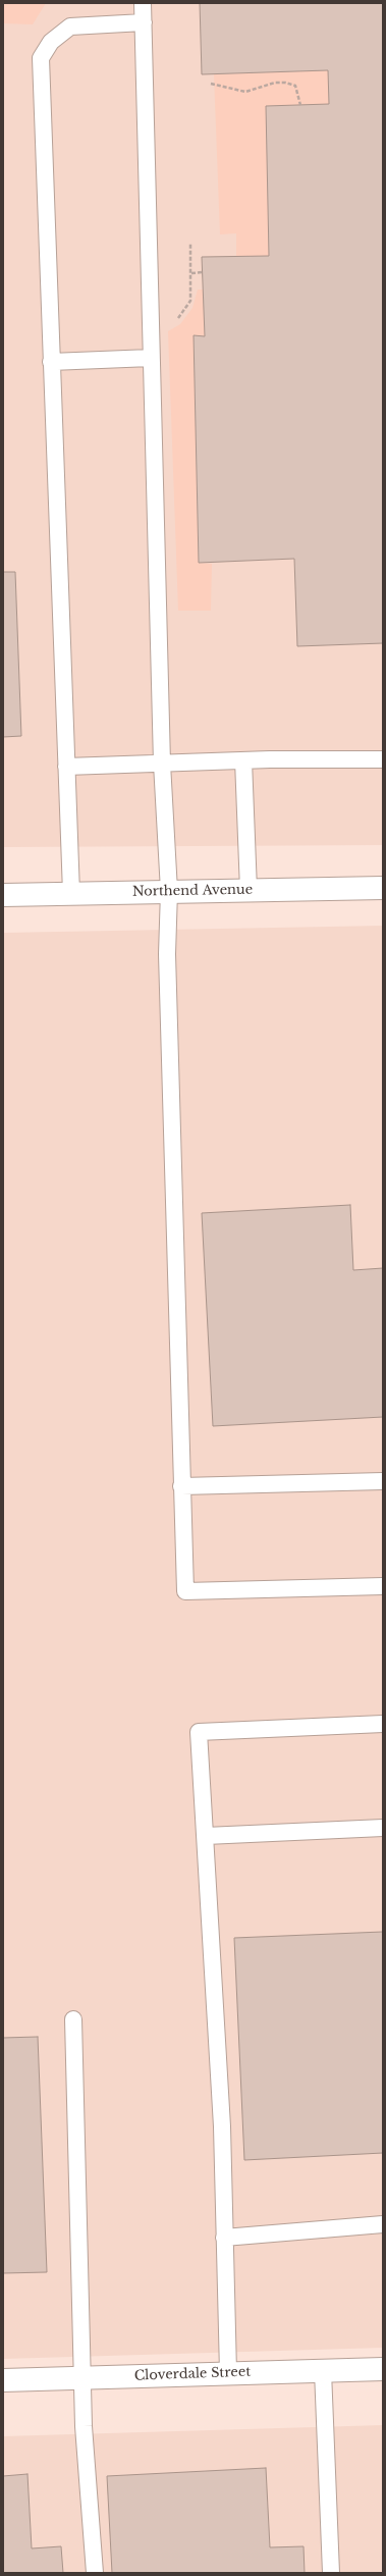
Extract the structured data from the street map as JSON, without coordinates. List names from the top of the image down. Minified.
{"streets":{"street":["Northend Avenue","Cloverdale Street"]}}
